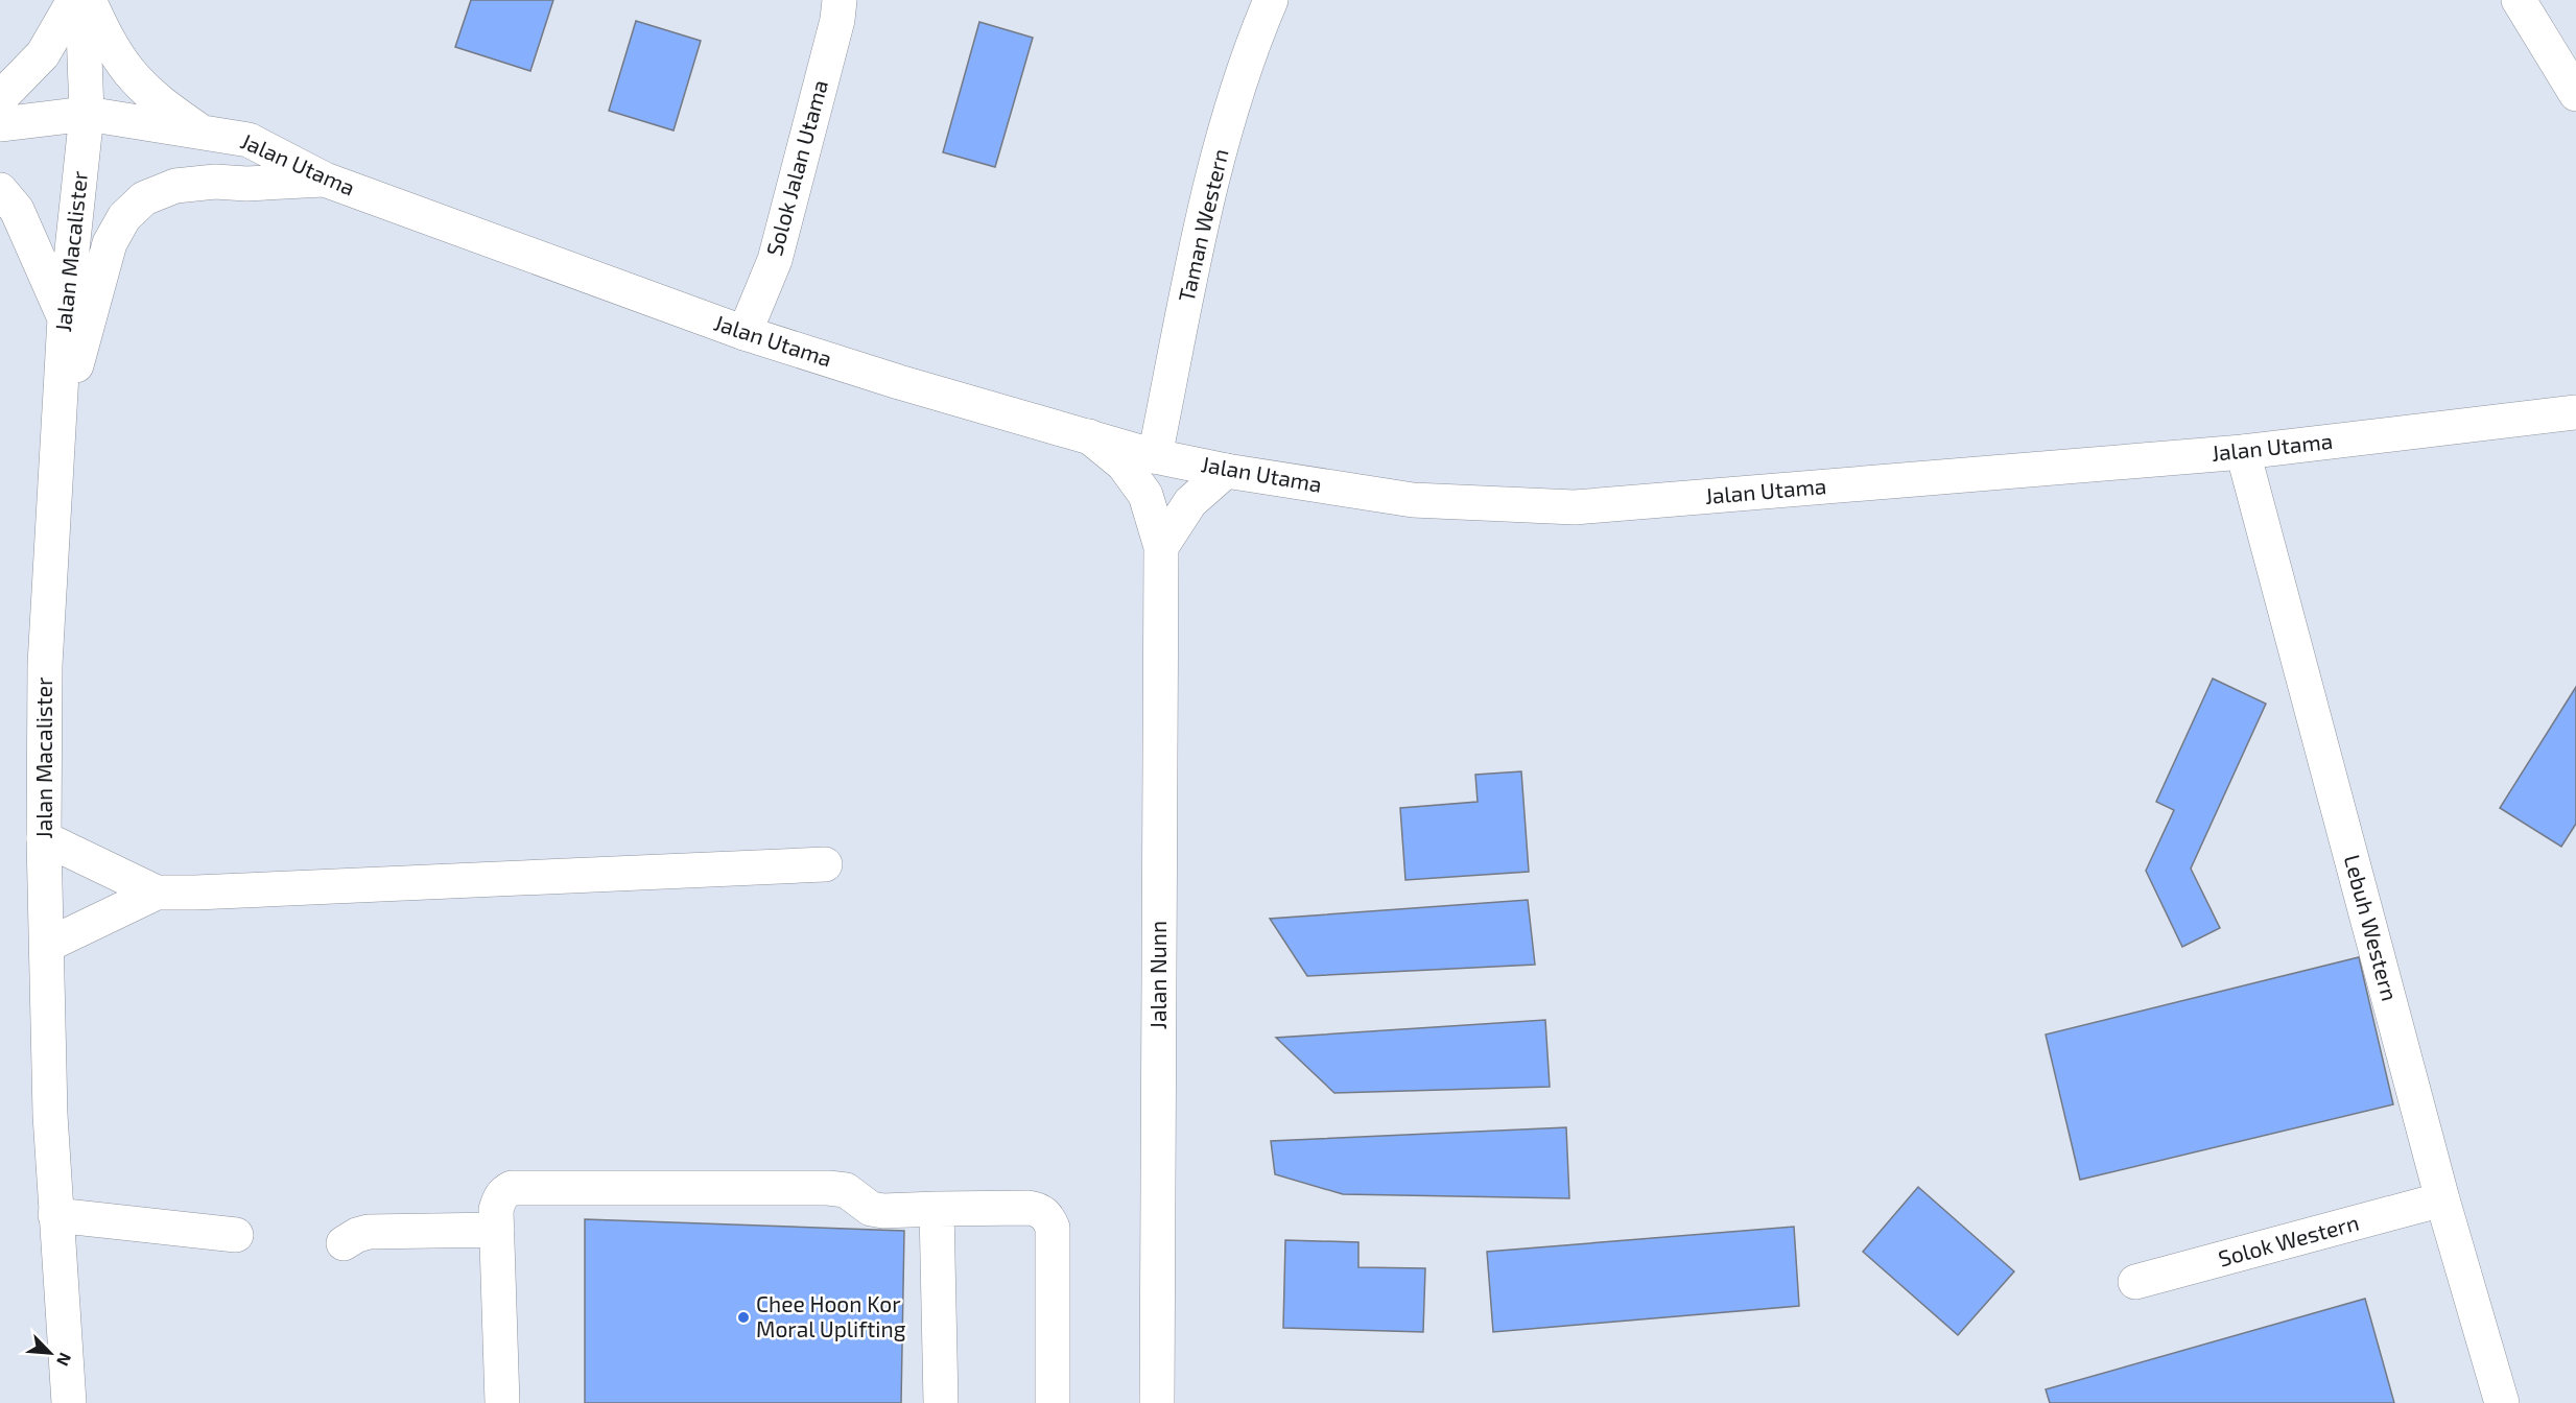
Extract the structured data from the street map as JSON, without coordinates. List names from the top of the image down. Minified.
{"streets":{"main road":["Jalan Utama","Solok Jalan Utama","Taman Western","Jalan Macalister","Lebuh Western","Jalan Nunn","Solok Western"]},"crossings":[["Jalan Utama","Solok Jalan Utama"],["Jalan Utama","Taman Western"],["Jalan Utama","Jalan Macalister"],["Jalan Utama","Lebuh Western"],["Jalan Utama","Jalan Nunn"],["Lebuh Western","Solok Western"]],"places":["Chee Hoon Kor Moral Uplifting"],"north":"bottom right"}
